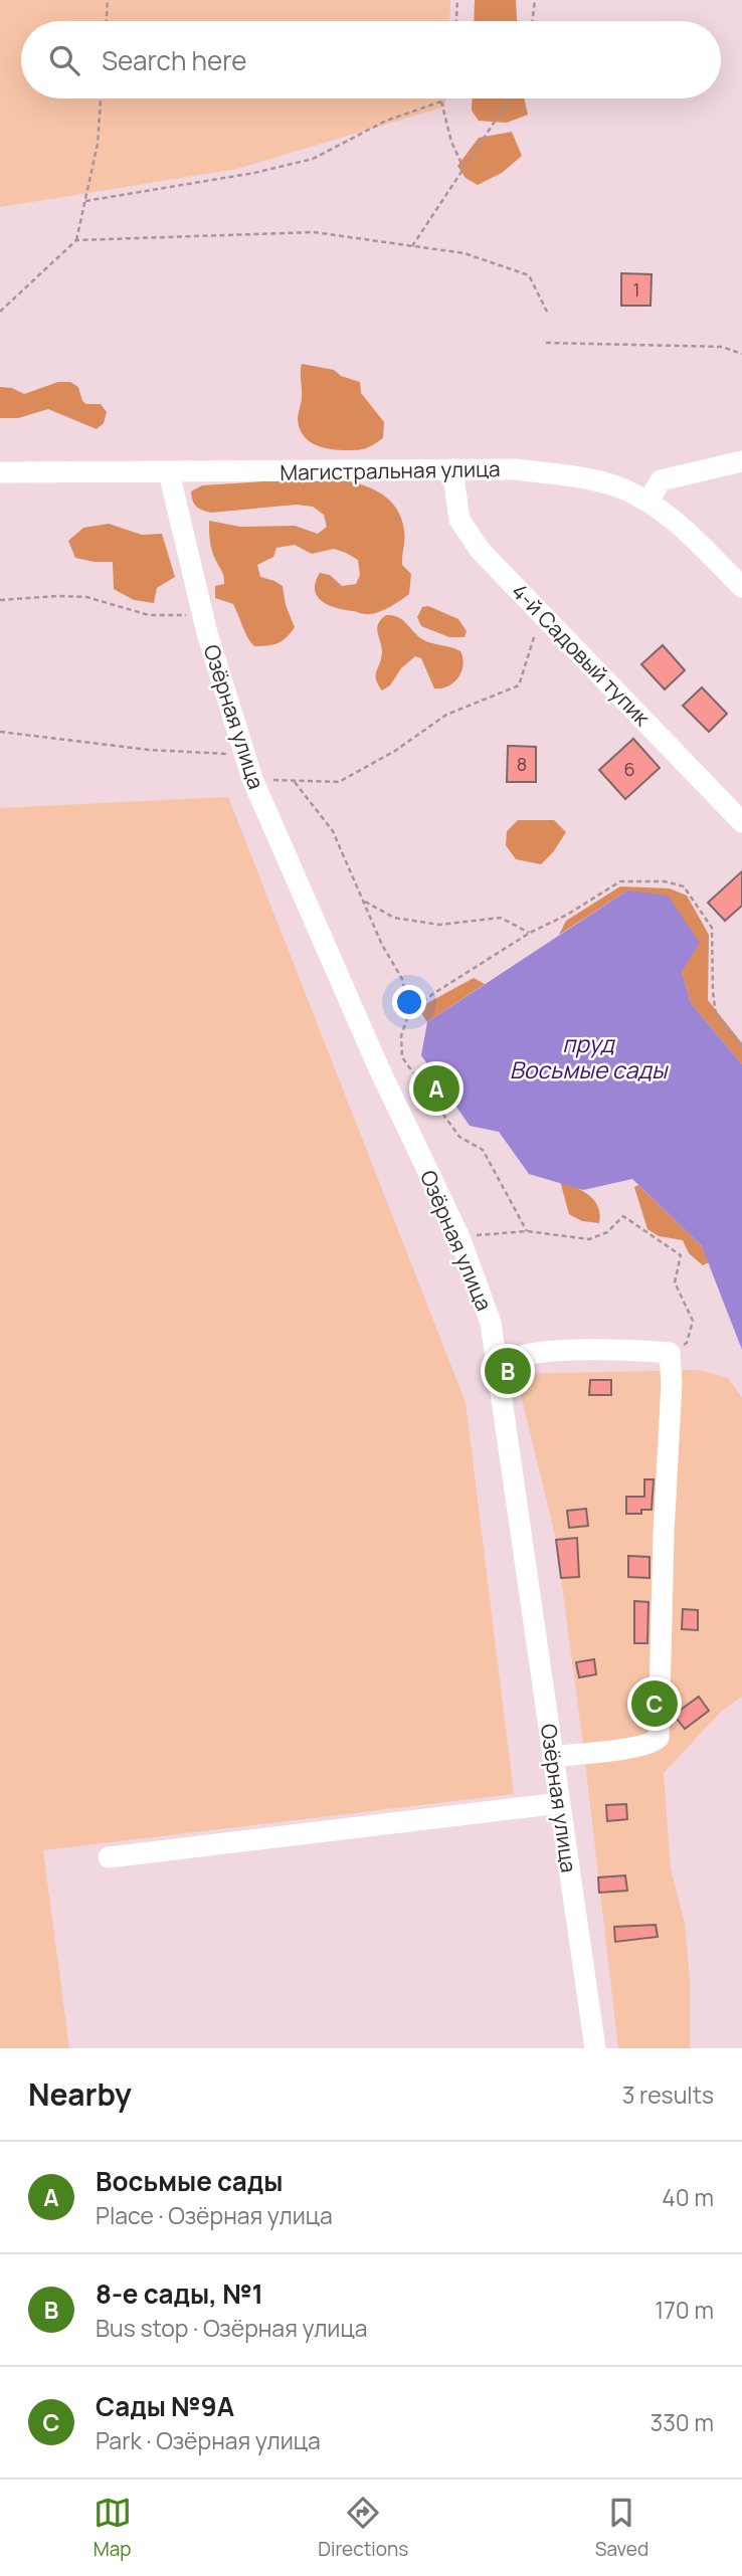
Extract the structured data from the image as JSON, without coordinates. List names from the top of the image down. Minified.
{"streets":{"street":["Магистральная улица","4-й Садовый тупик","Озёрная улица"]},"crossings":[["Магистральная улица","4-й Садовый тупик"],["Магистральная улица","Озёрная улица"]],"water":["пруд Восьмые сады"],"house_numbers":["1","8","6"],"page":{"search":"Search here","pins":["A","B","C"],"heading":["Nearby","3 results"],"list":[{"mark":"A","name":"Восьмые сады","note":"Place · Озёрная улица","value":"40 m"},{"mark":"B","name":"8-е сады, №1","note":"Bus stop · Озёрная улица","value":"170 m"},{"mark":"C","name":"Сады №9А","note":"Park · Озёрная улица","value":"330 m"}],"nav":["Map","Directions","Saved"]}}
